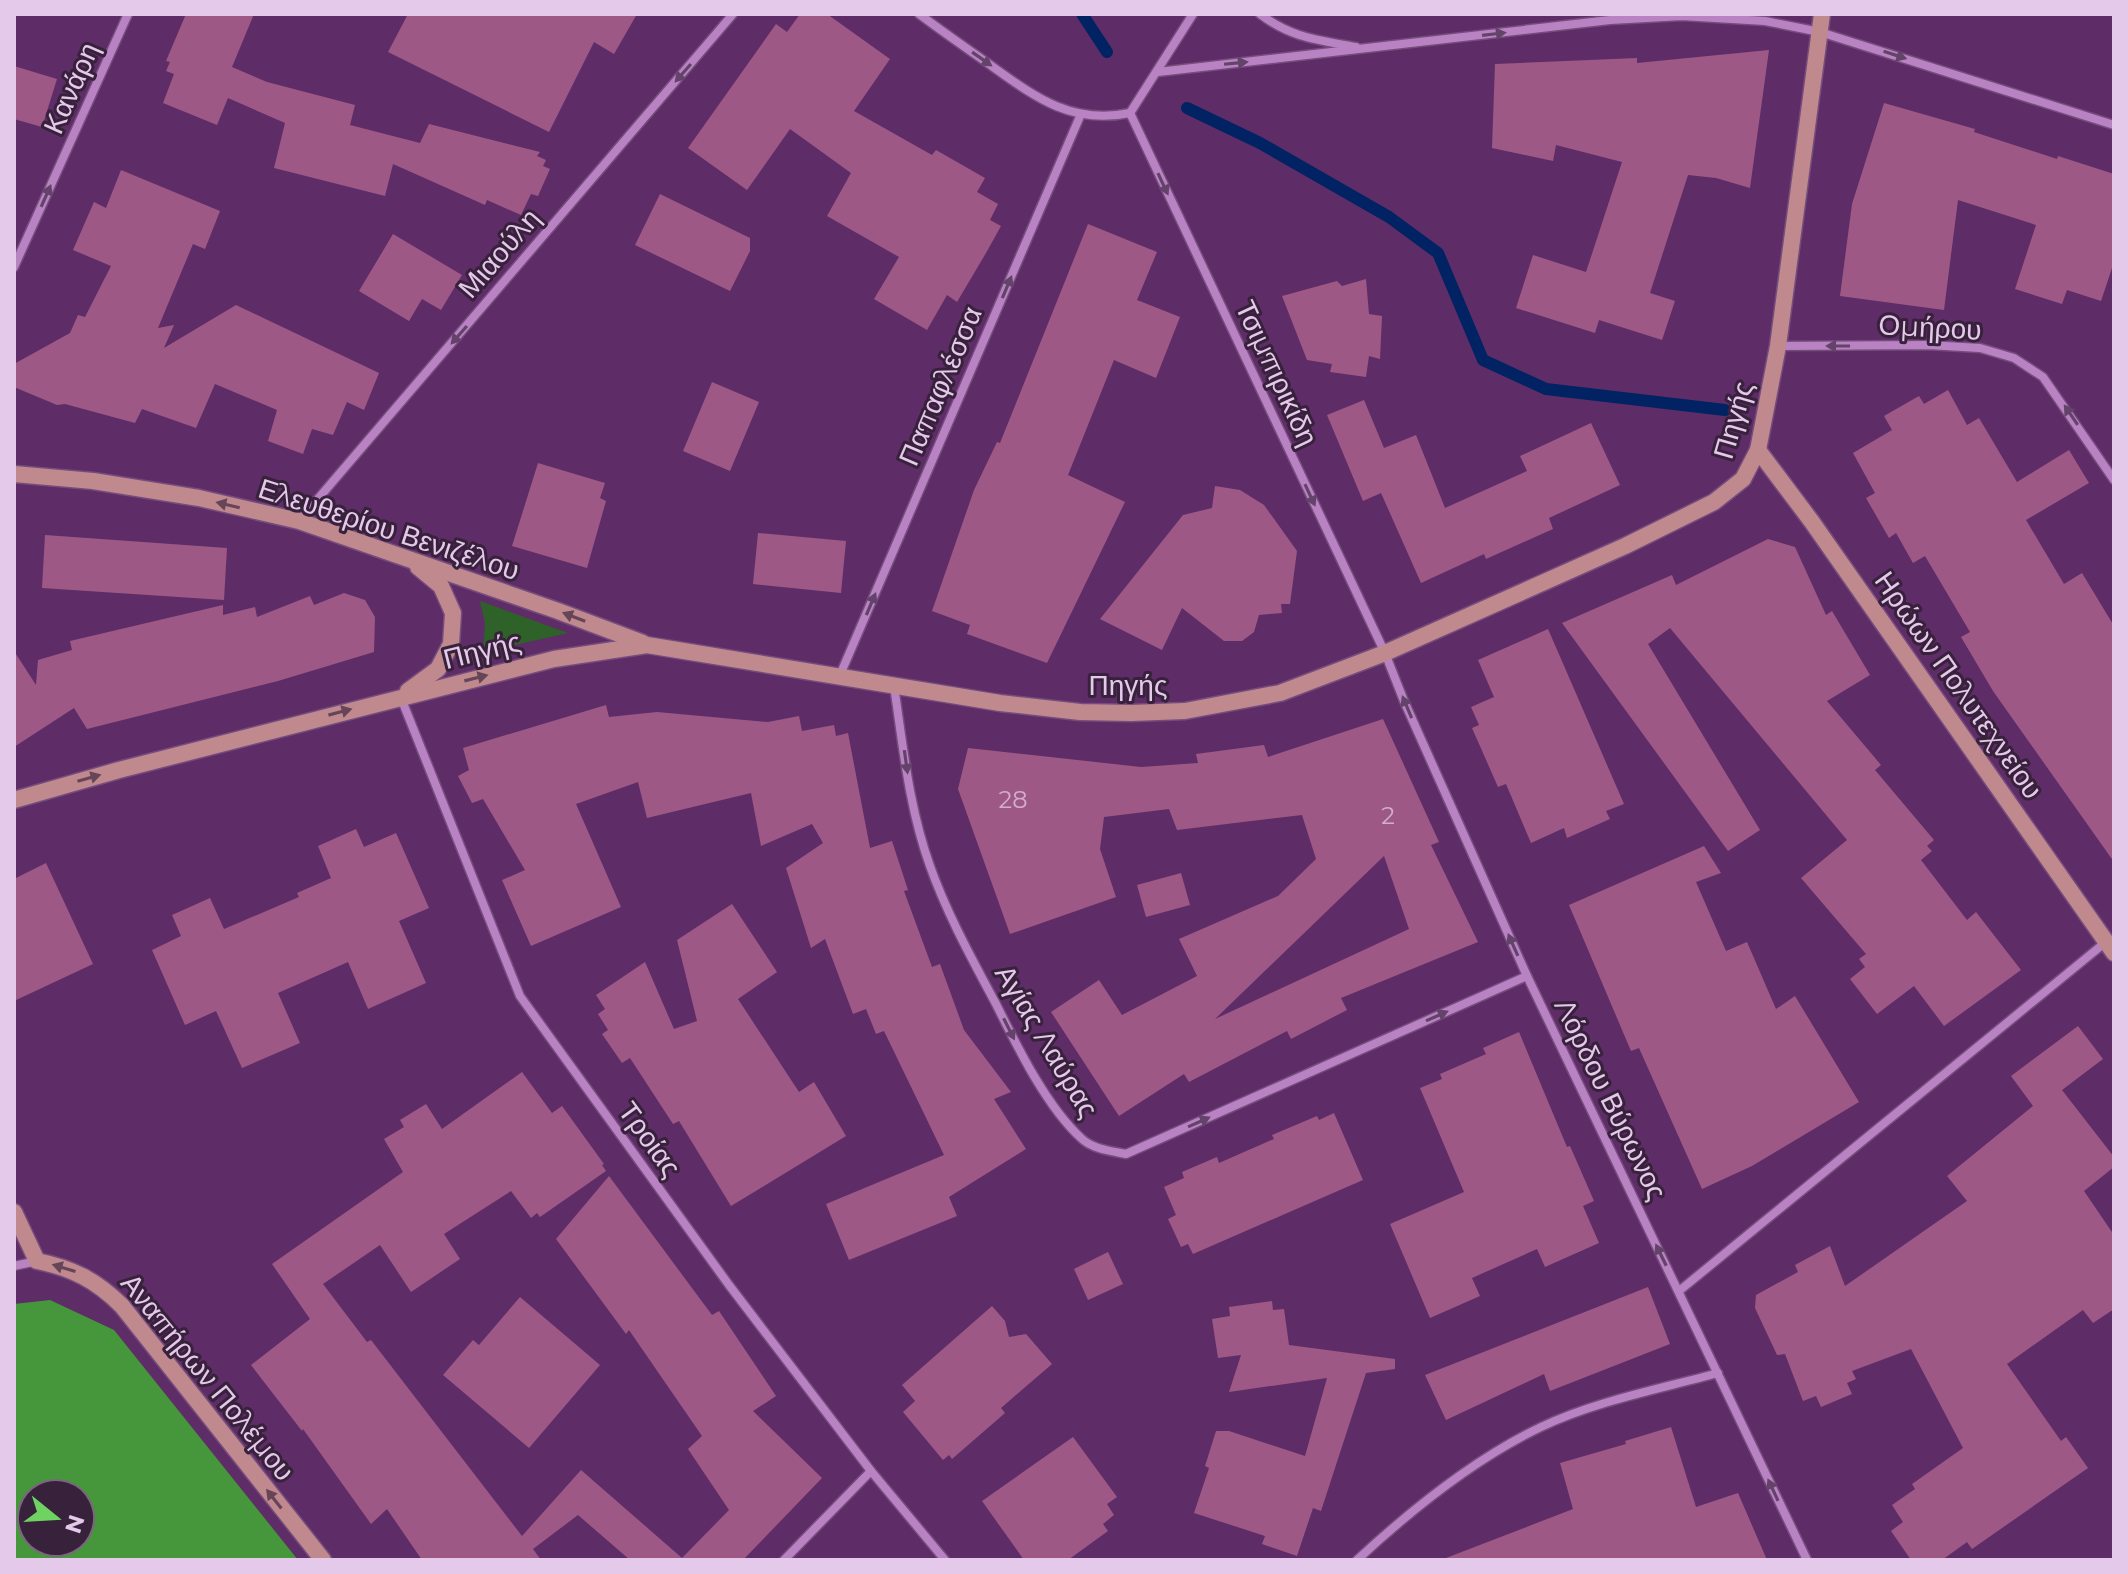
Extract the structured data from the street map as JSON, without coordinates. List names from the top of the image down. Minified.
{"streets":{"main road":["Πηγής","Ελευθερίου Βενιζέλου","Ηρώων Πολυτεχνείου","Αναπήρων Πολέμου"],"street":["Κανάρη","Μιαούλη","Ομήρου","Τσιμπιρικίδη","Παπαφλέσσα","Αγίας Λαύρας","Λόρδου Βύρωνος","Τροίας"]},"crossings":[["Μιαούλη","Ελευθερίου Βενιζέλου"],["Ομήρου","Πηγής"],["Τσιμπιρικίδη","Πηγής"],["Τσιμπιρικίδη","Λόρδου Βύρωνος"],["Παπαφλέσσα","Πηγής"],["Πηγής","Ελευθερίου Βενιζέλου"],["Πηγής","Ηρώων Πολυτεχνείου"],["Πηγής","Αγίας Λαύρας"],["Πηγής","Λόρδου Βύρωνος"],["Πηγής","Τροίας"],["Αγίας Λαύρας","Λόρδου Βύρωνος"]],"one_way":["Κανάρη","Μιαούλη","Ομήρου","Τσιμπιρικίδη","Παπαφλέσσα","Ελευθερίου Βενιζέλου","Λόρδου Βύρωνος","Αναπήρων Πολέμου"],"house_numbers":["28","2"],"north":"right"}
